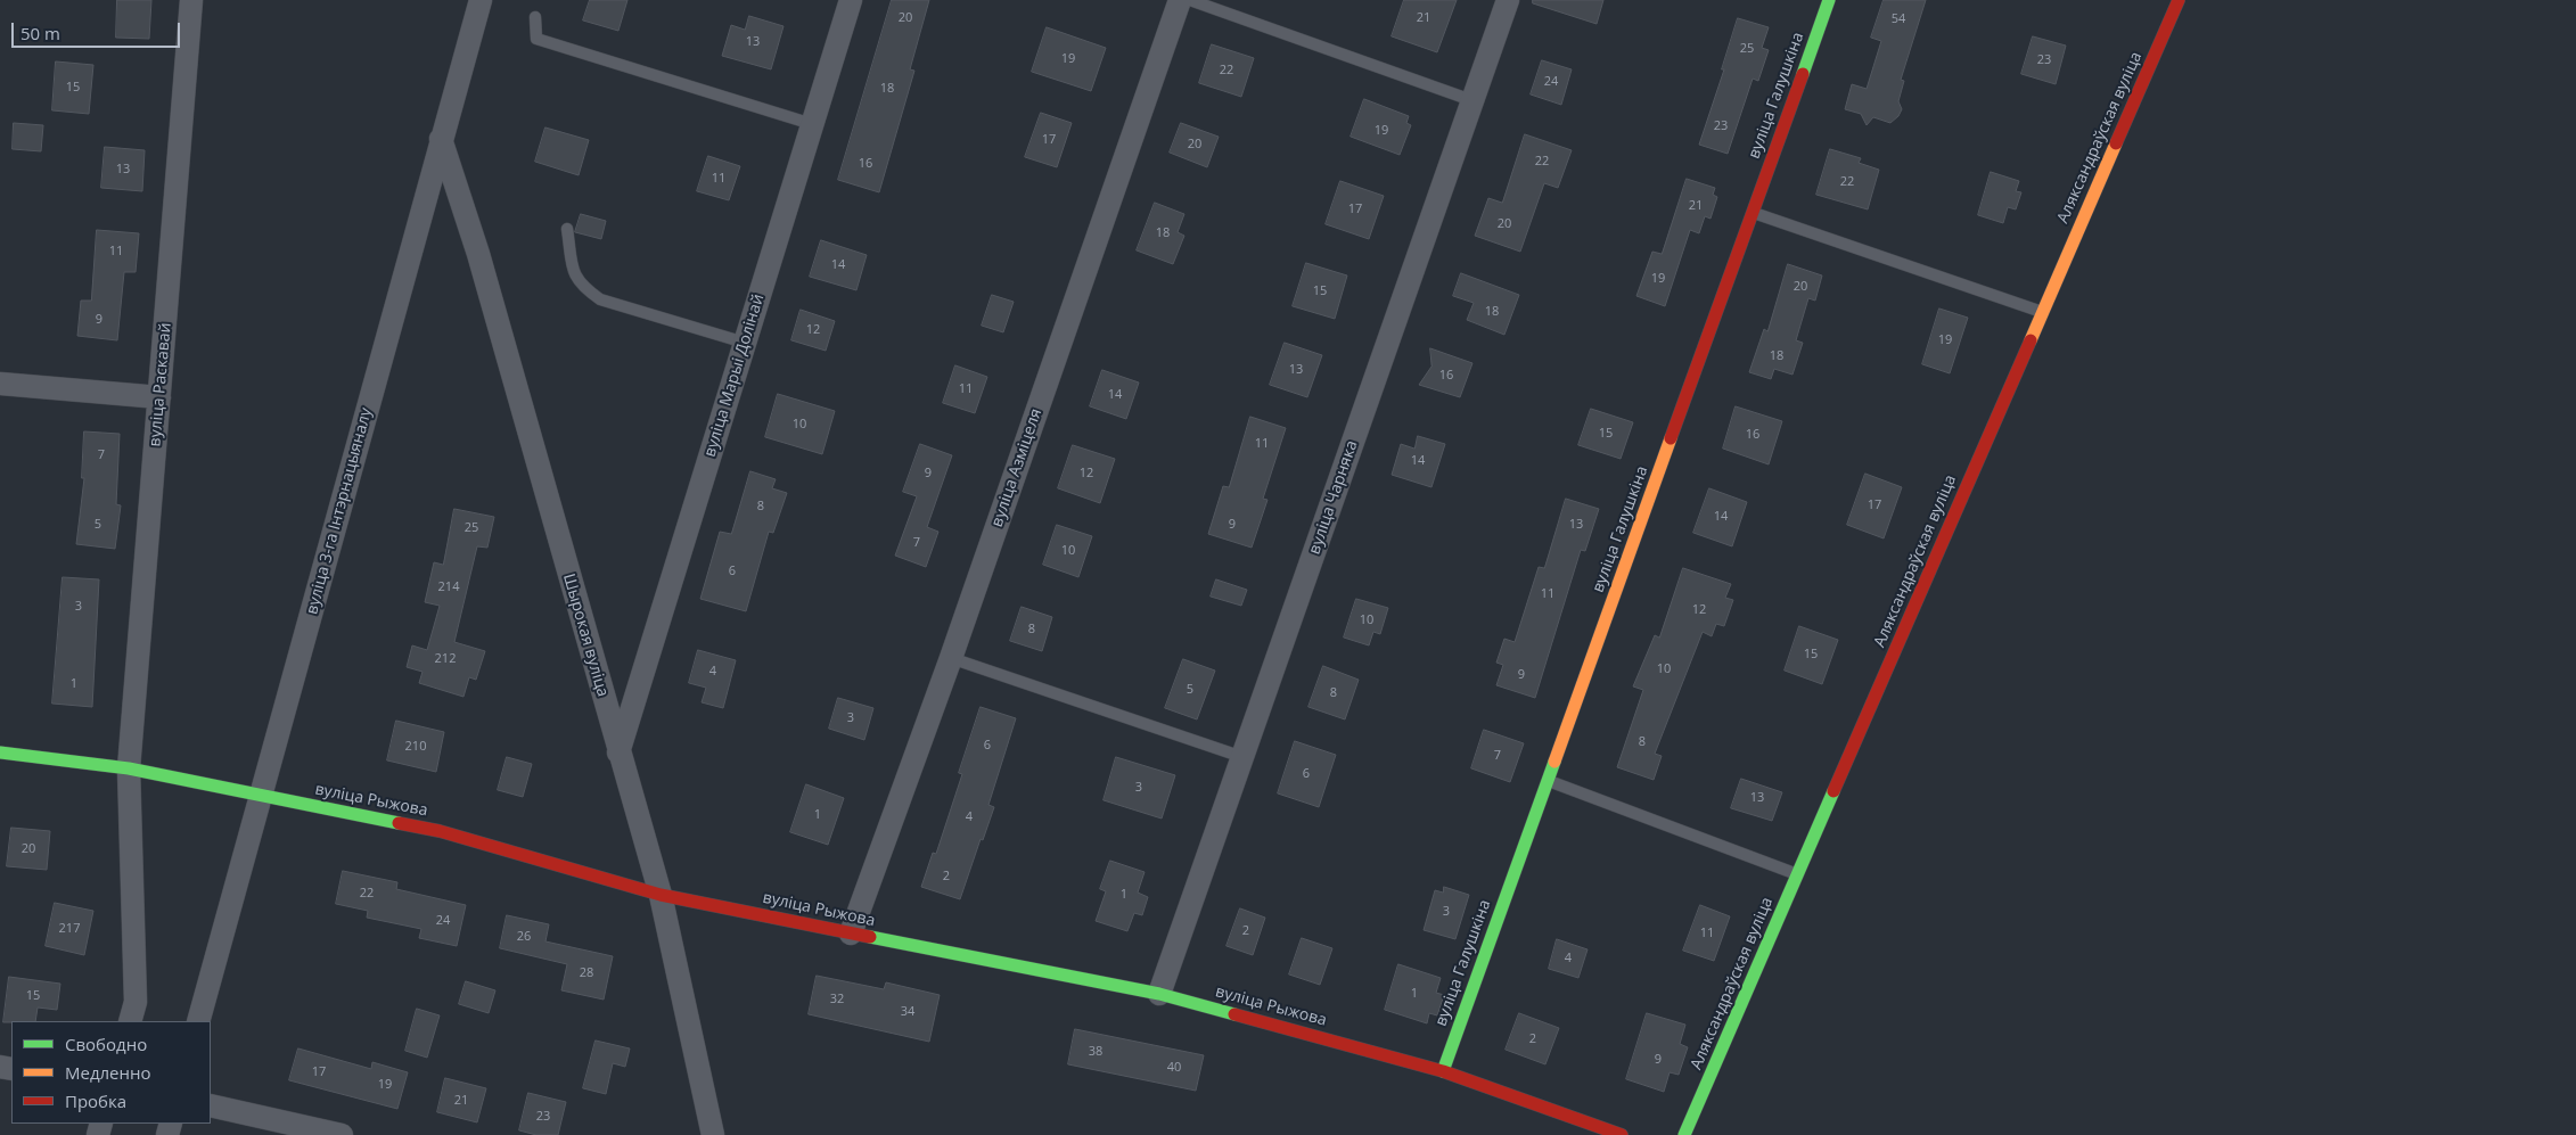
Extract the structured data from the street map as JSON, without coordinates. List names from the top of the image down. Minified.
{"streets":{"street":["вуліца Галушкіна","Аляксандраўская вуліца","вуліца Марыі Долінай","вуліца Раскавай","вуліца Азміцеля","вуліца Чарняка","вуліца 3-га Інтэрнацыяналу","Шырокая вуліца","вуліца Рыжова"]},"crossings":[["вуліца Галушкіна","вуліца Рыжова"],["вуліца Марыі Долінай","Шырокая вуліца"],["вуліца Раскавай","вуліца Рыжова"],["вуліца Азміцеля","вуліца Рыжова"],["вуліца Чарняка","вуліца Рыжова"],["вуліца 3-га Інтэрнацыяналу","Шырокая вуліца"],["вуліца 3-га Інтэрнацыяналу","вуліца Рыжова"],["Шырокая вуліца","вуліца Рыжова"]],"house_numbers":["20","21","54","13","25","19","23","22","24","15","18","23","19","17","20","22","16","13","11","22","21","17","20","18","11","14","19","20","15","18","9","12","19","18","13","16","11","14","10","15","16","11","7","14","9","12","17","8","14","5","9","13","25","7","10","6","214","11","3","12","10","8","15","212","10","4","9","1","5","8","3","8","6","210","7","6","3","13","1","4","20","2","22","1","3","24","217","2","11","26","4","28","1","15","32","34","2","38","9","40","17","19","21","23"],"legend":["Свободно","Медленно","Пробка"],"scale_bar":"50 m"}
